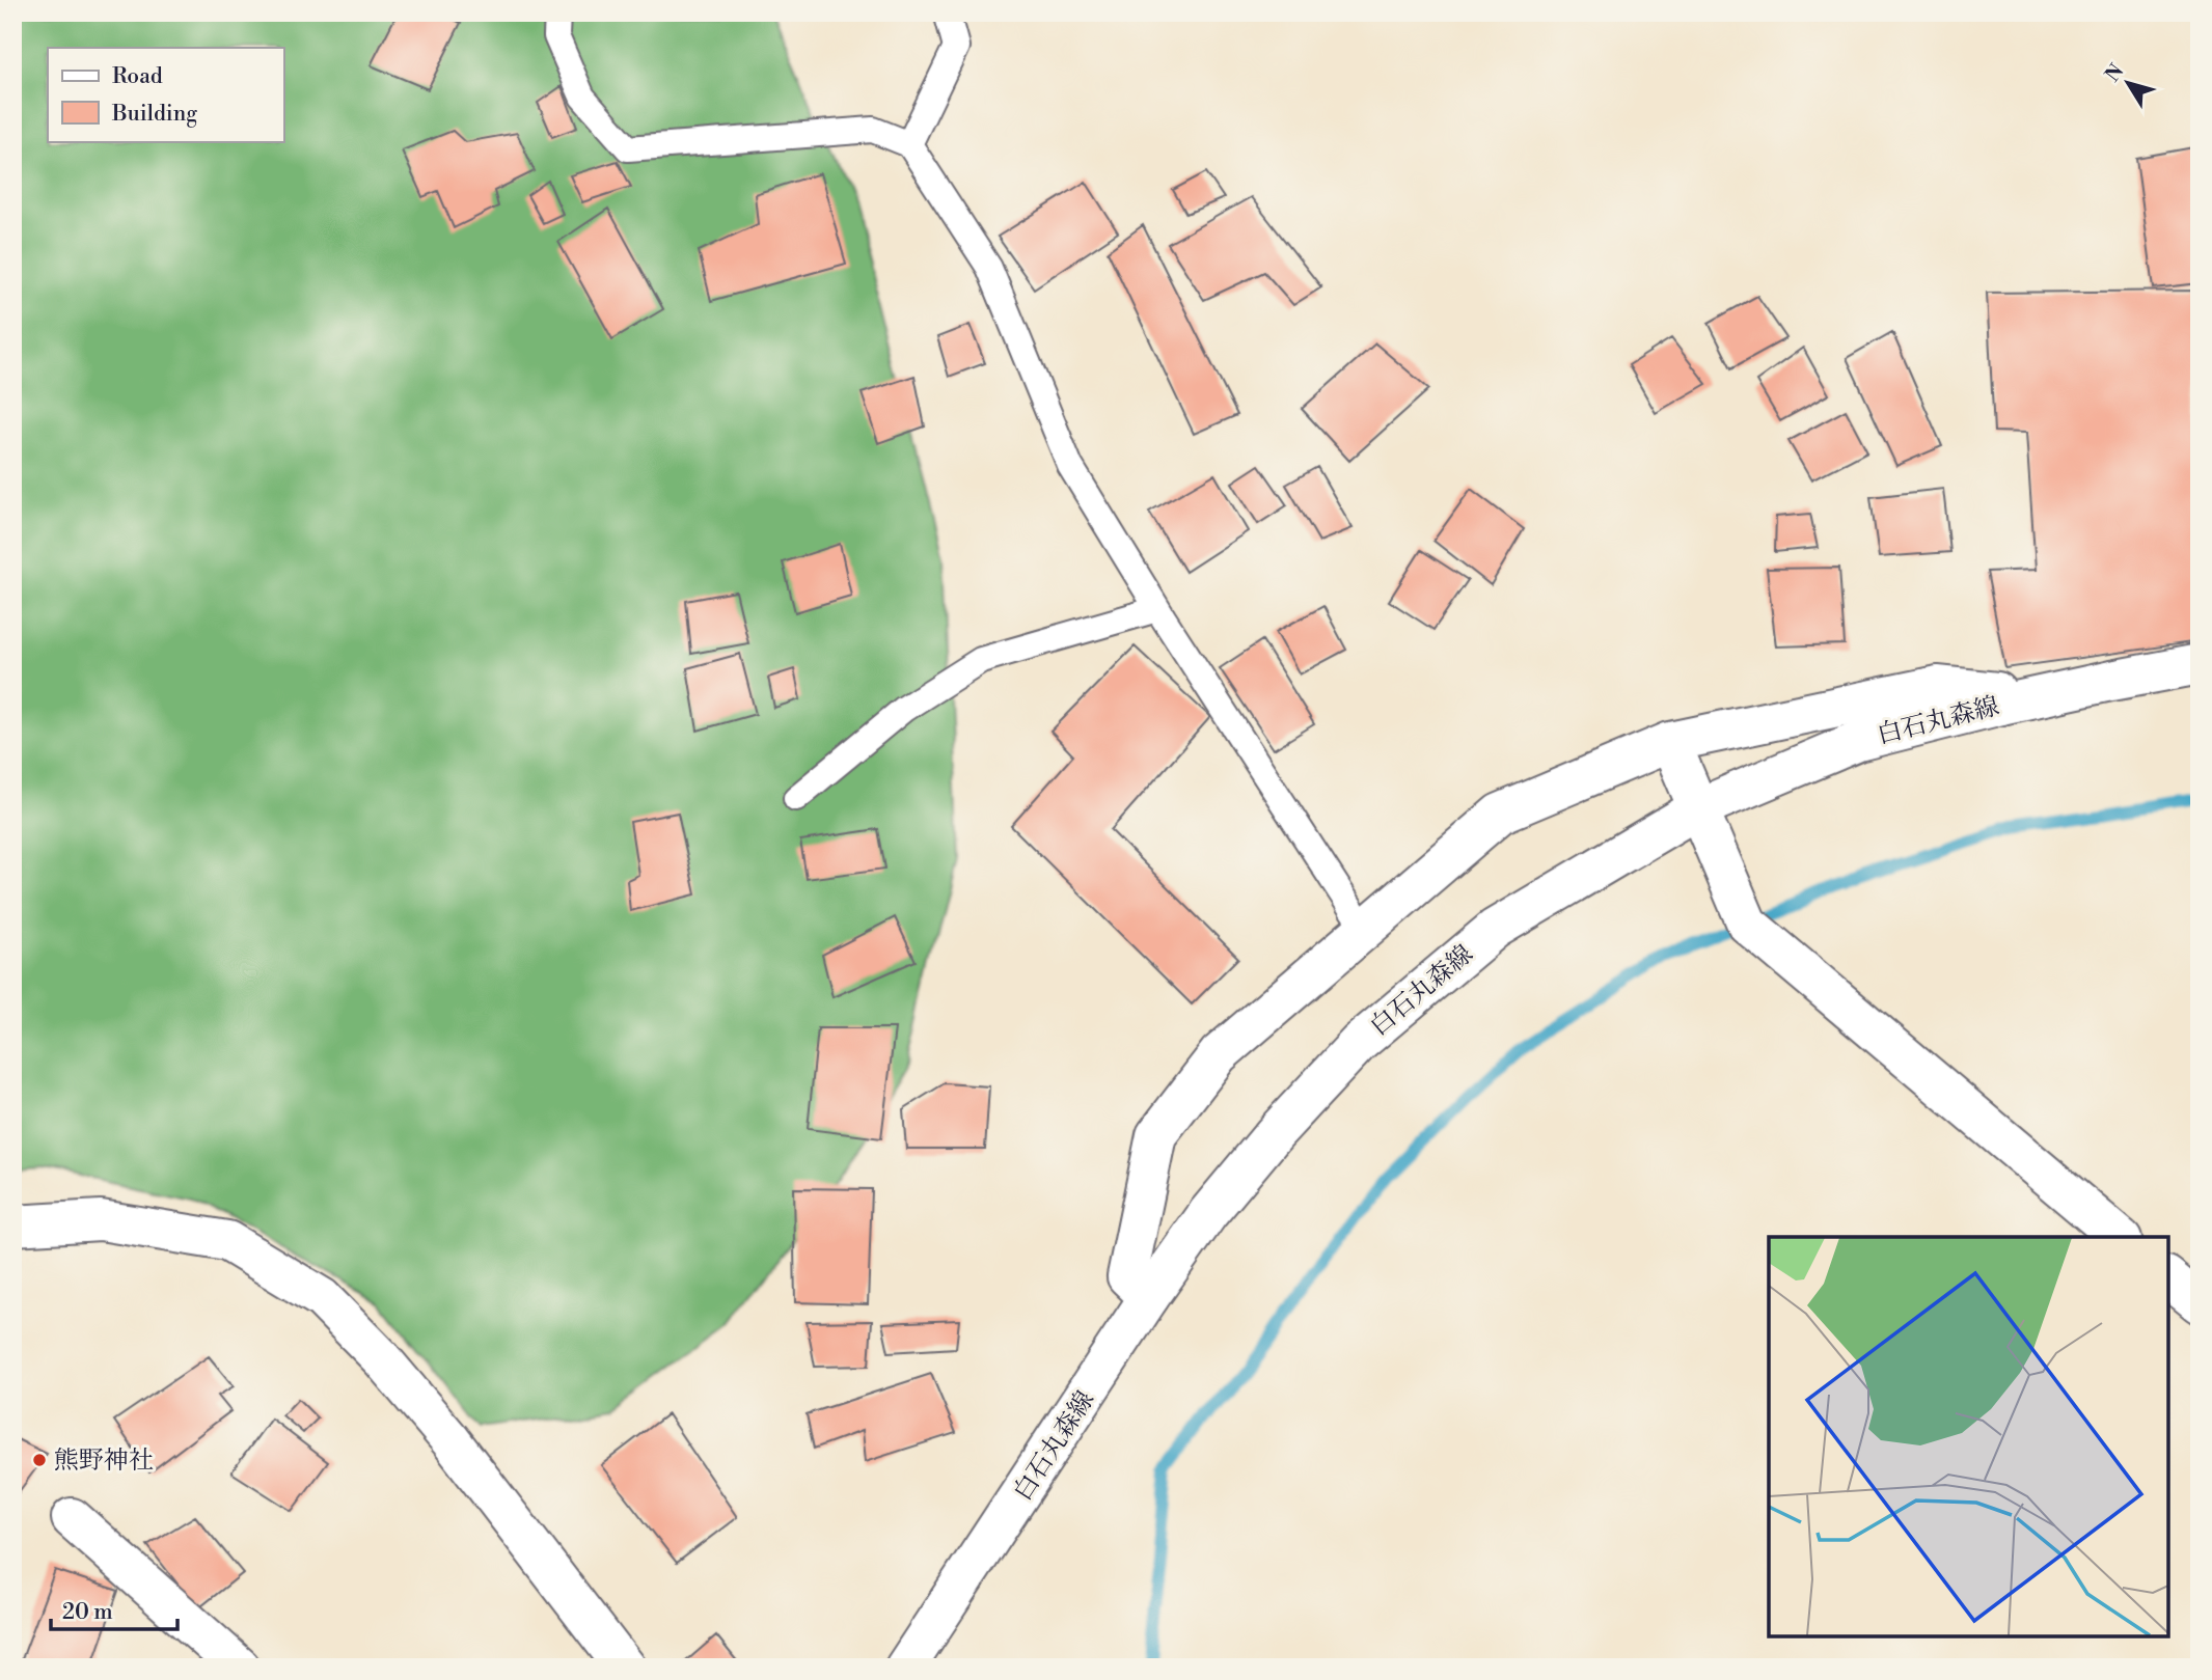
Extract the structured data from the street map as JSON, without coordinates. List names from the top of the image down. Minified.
{"streets":{"street":["白石丸森線"]},"places":["熊野神社"],"legend":["Road","Building"],"scale_bar":"20 m","north":"top left"}
